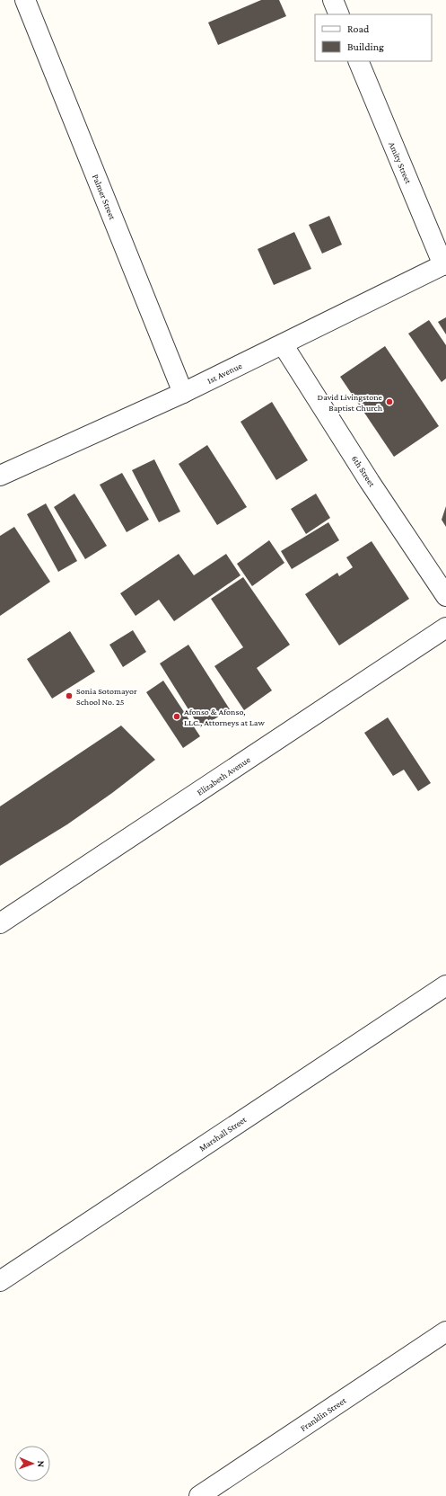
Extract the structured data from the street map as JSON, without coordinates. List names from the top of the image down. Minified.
{"streets":{"street":["Amity Street","Palmer Street","1st Avenue","6th Street","Elizabeth Avenue","Marshall Street","Franklin Street"]},"crossings":[["Amity Street","1st Avenue"],["Palmer Street","1st Avenue"],["1st Avenue","6th Street"]],"places":["David Livingstone Baptist Church","Sonia Sotomayor School No. 25","Afonso & Afonso, LLC., Attorneys at Law"],"legend":["Road","Building"],"north":"right"}
